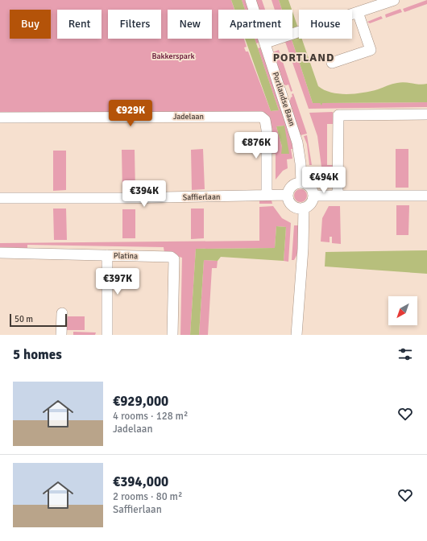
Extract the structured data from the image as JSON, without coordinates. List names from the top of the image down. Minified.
{"streets":{"street":["Portlandse Baan","Jadelaan","Saffierlaan","Platina"]},"crossings":[["Portlandse Baan","Saffierlaan"],["Jadelaan","Saffierlaan"]],"districts":["PORTLAND"],"parks":["Bakkerspark"],"scale_bar":"50 m","north":"bottom left","page":{"chip":["Buy","Rent","Filters","New","Apartment","House"],"price":["€929K","€876K","€494K","€394K","€397K"],"scale":"50 m","heading":"5 homes","list":[{"name":"€929,000","note":"4 rooms · 128 m² · Jadelaan"},{"name":"€394,000","note":"2 rooms · 80 m² · Saffierlaan"}]}}
